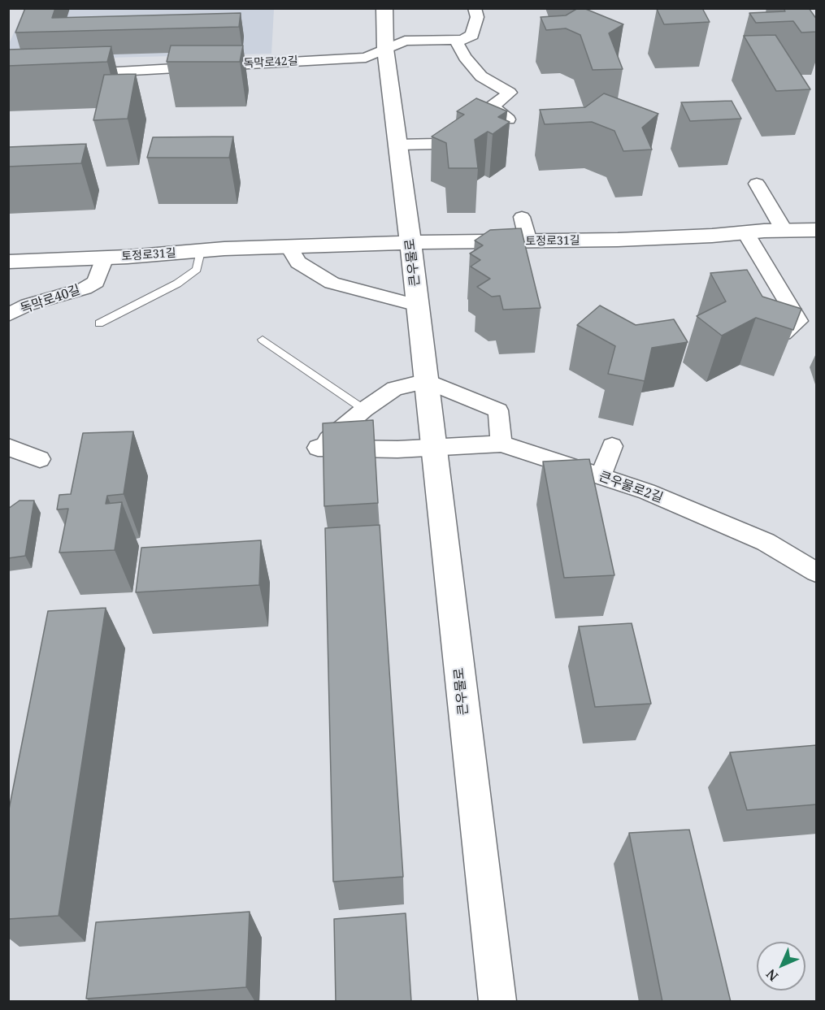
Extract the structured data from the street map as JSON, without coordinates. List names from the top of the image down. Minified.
{"streets":{"street":["독막로42길","토정로31길","큰우물로","독막로40길","큰우물로2길"]},"crossings":[["독막로42길","큰우물로"],["토정로31길","큰우물로"],["토정로31길","독막로40길"],["큰우물로","큰우물로2길"]],"north":"bottom left"}
